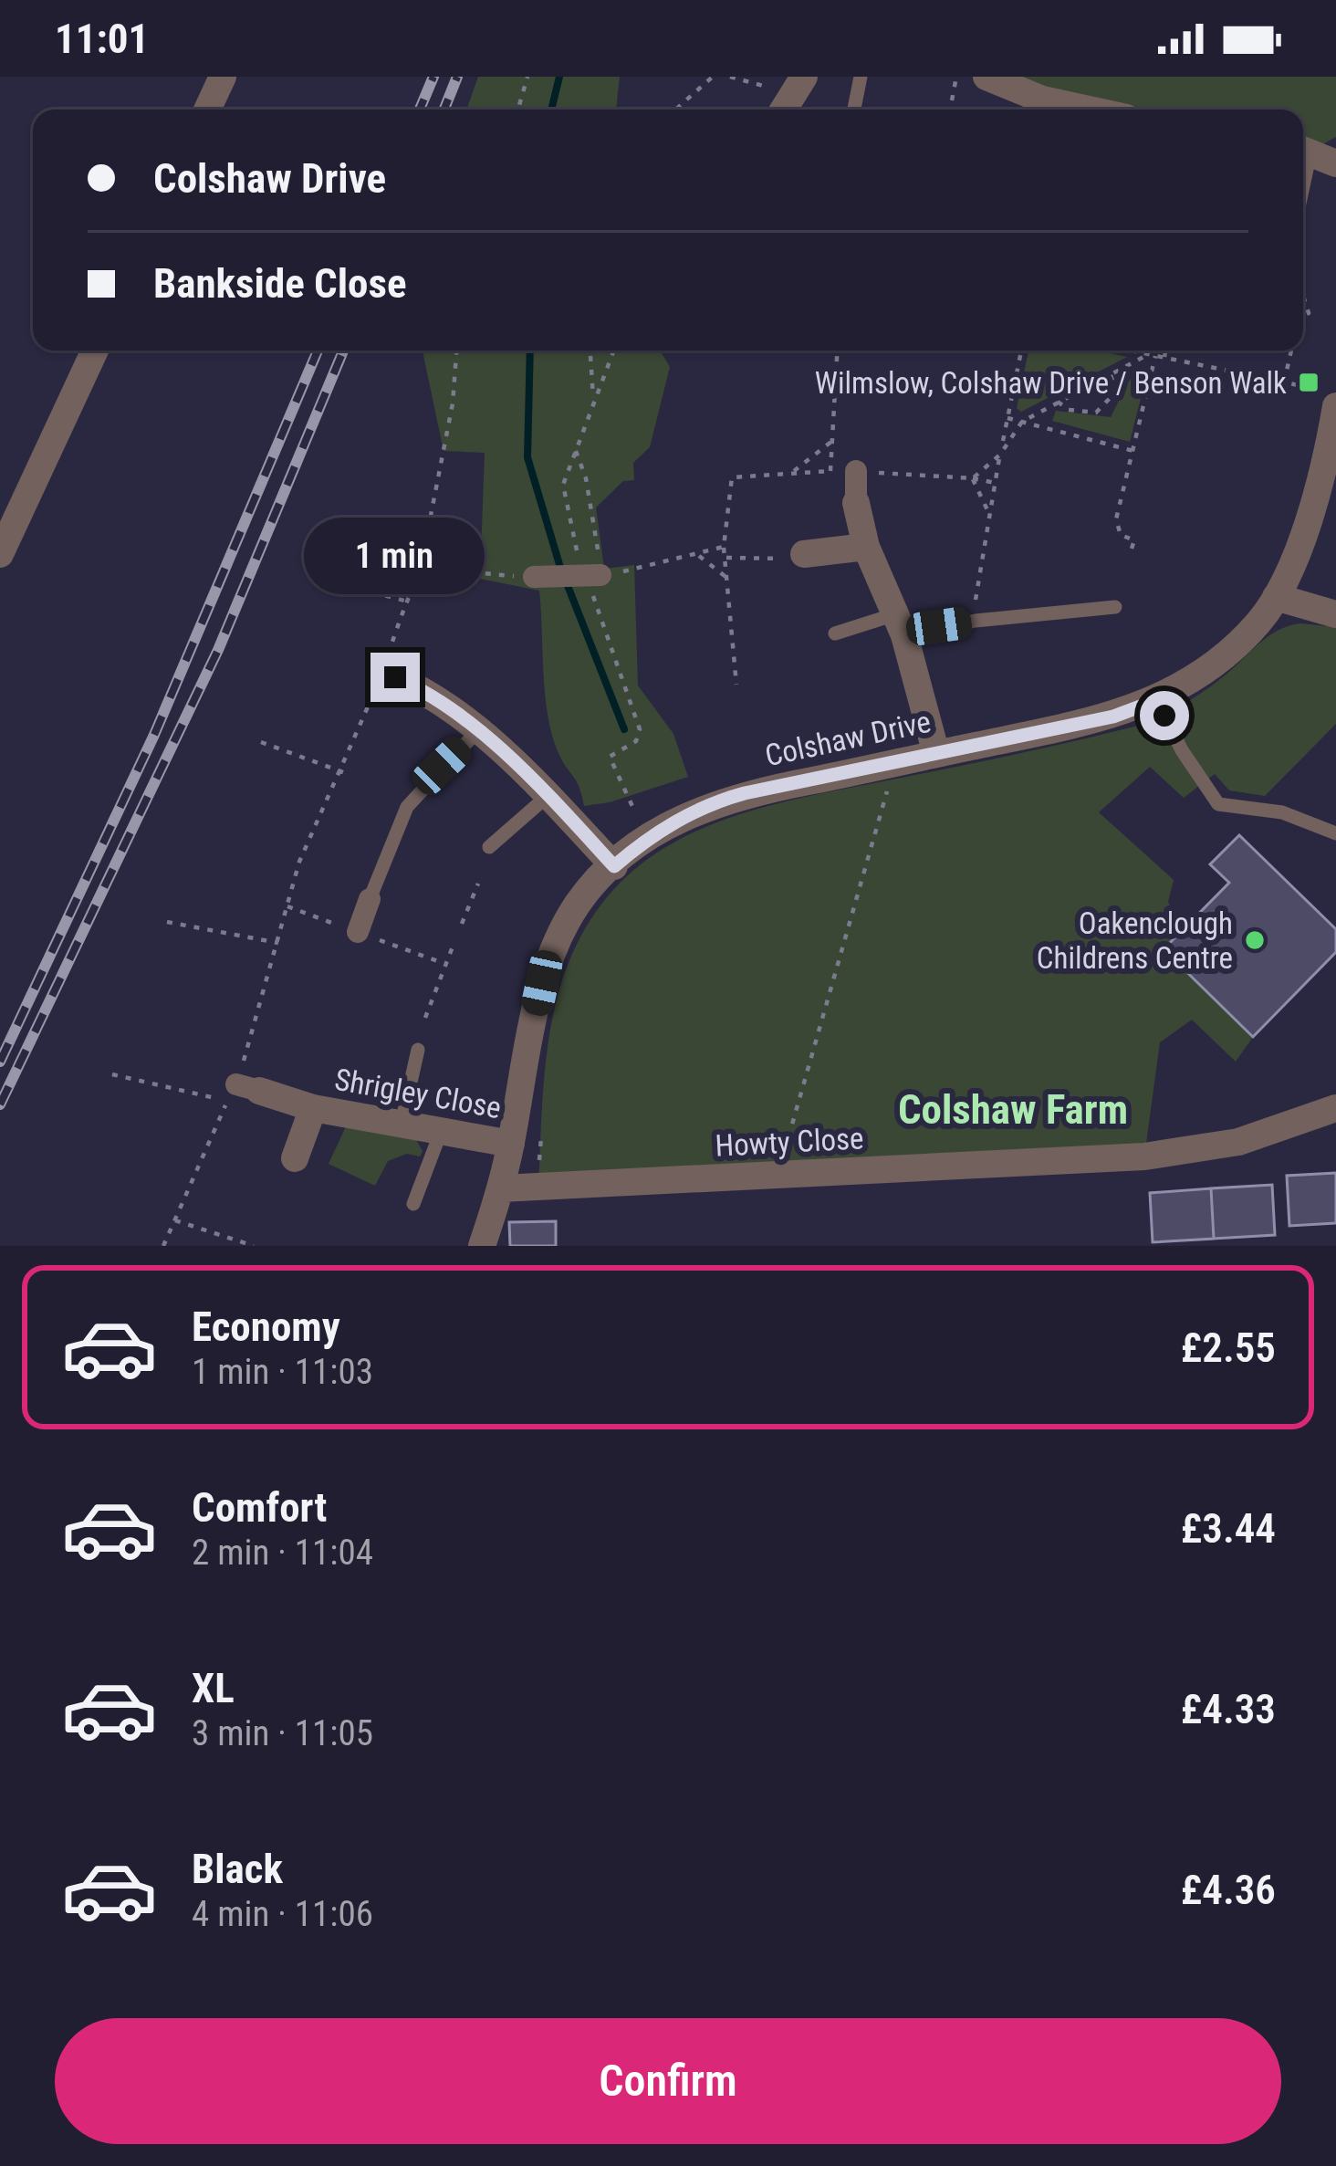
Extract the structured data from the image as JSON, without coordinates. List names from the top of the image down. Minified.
{"streets":{"street":["Colshaw Drive","Shrigley Close","Howty Close"]},"crossings":[["Colshaw Drive","Shrigley Close"],["Colshaw Drive","Howty Close"]],"districts":["Colshaw Farm"],"places":{"transit":["Wilmslow, Colshaw Drive / Benson Walk"],"other":["Oakenclough Childrens Centre"]},"page":{"status":"11:01","banner":["Colshaw Drive","Bankside Close"],"bubble":"1 min","list":[{"name":"Economy","note":"1 min · 11:03","value":"£2.55"},{"name":"Comfort","note":"2 min · 11:04","value":"£3.44"},{"name":"XL","note":"3 min · 11:05","value":"£4.33"},{"name":"Black","note":"4 min · 11:06","value":"£4.36"}],"buttons":"Confirm"}}
